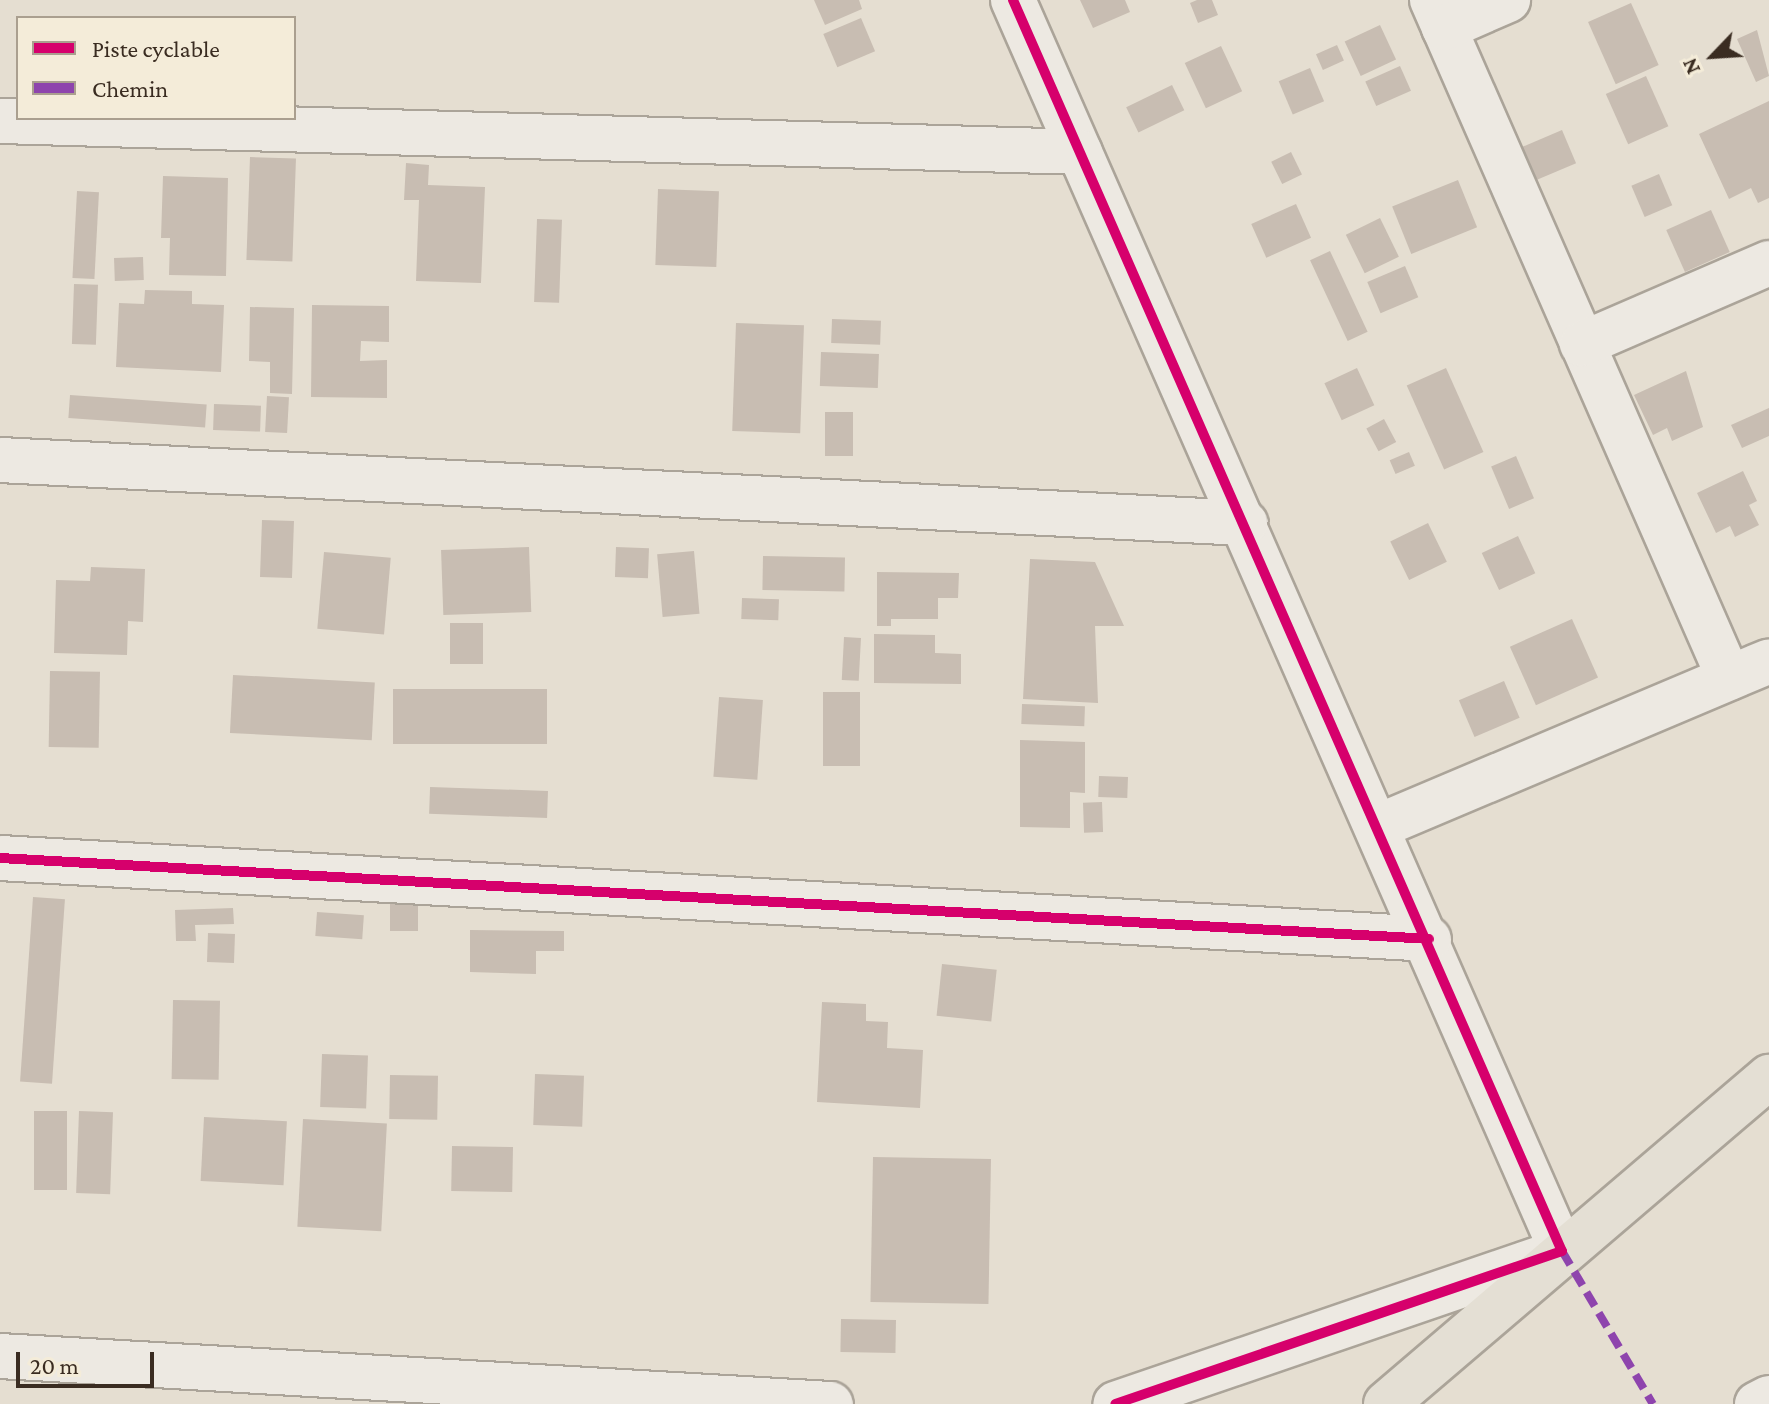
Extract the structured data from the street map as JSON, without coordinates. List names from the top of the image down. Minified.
{"legend":["Piste cyclable","Chemin"],"scale_bar":"20 m","north":"bottom left"}
